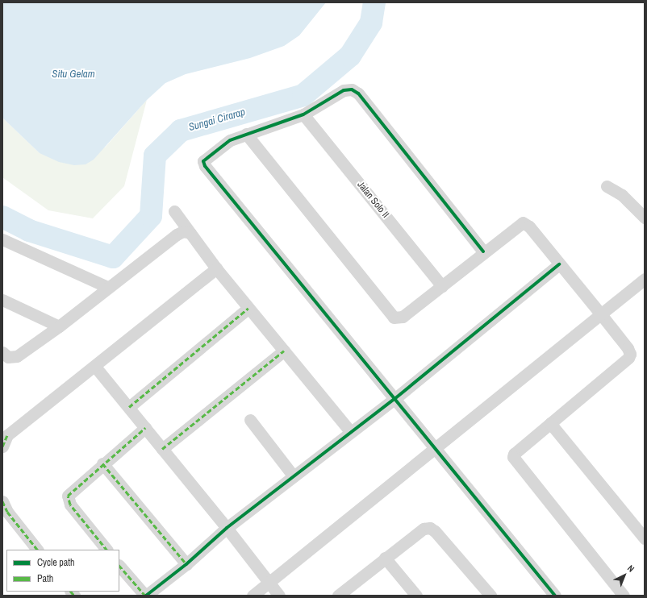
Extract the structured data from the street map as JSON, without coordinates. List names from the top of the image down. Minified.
{"streets":{"street":["Jalan Solo II"]},"water":["Situ Gelam","Sungai Cirarap"],"legend":["Cycle path","Path"],"north":"top right"}
